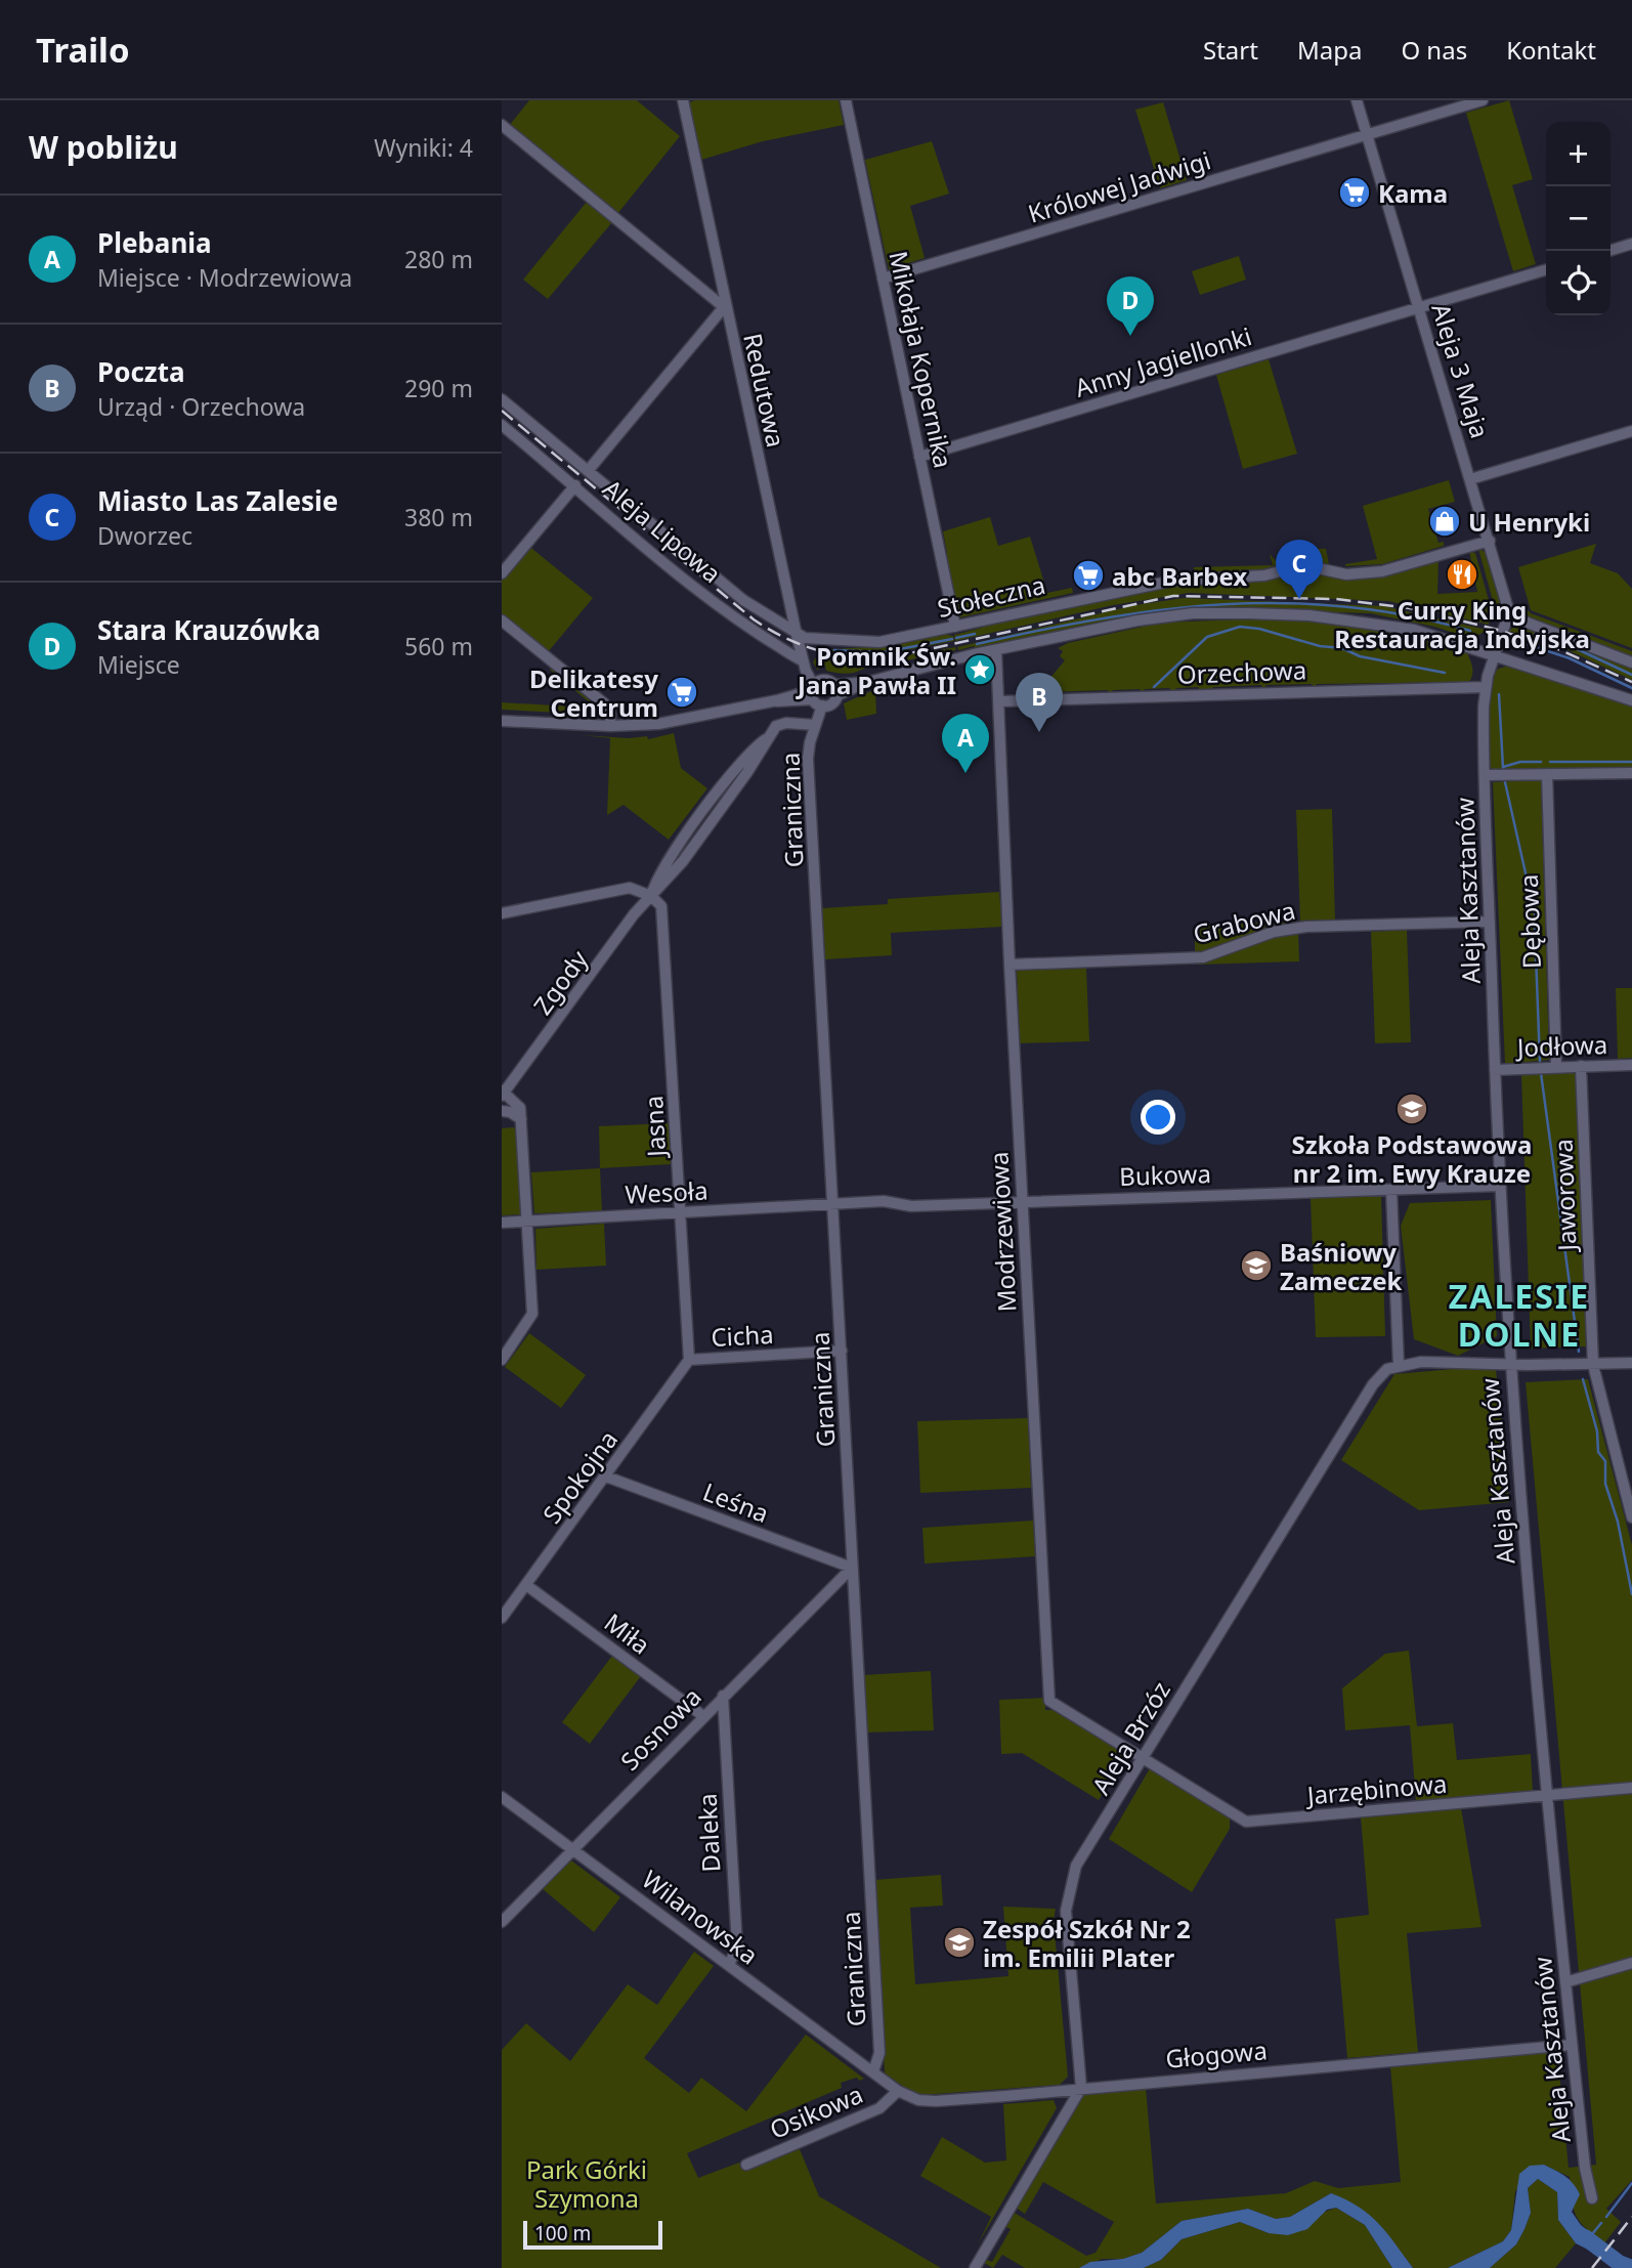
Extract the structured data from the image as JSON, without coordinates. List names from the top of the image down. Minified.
{"streets":{"street":["Królowej Jadwigi","Mikołaja Kopernika","Anny Jagiellonki","Aleja 3 Maja","Redutowa","Aleja Lipowa","Stołeczna","Orzechowa","Graniczna","Aleja Kasztanów","Grabowa","Dębowa","Zgody","Jodłowa","Jasna","Bukowa","Wesoła","Jaworowa","Modrzewiowa","Cicha","Spokojna","Leśna","Miła","Sosnowa","Aleja Brzóz","Jarzębinowa","Daleka","Wilanowska","Głogowa","Osikowa"]},"crossings":[["Królowej Jadwigi","Mikołaja Kopernika"],["Królowej Jadwigi","Aleja 3 Maja"],["Mikołaja Kopernika","Anny Jagiellonki"],["Mikołaja Kopernika","Stołeczna"],["Anny Jagiellonki","Aleja 3 Maja"],["Aleja 3 Maja","Stołeczna"],["Redutowa","Aleja Lipowa"],["Redutowa","Stołeczna"],["Redutowa","Graniczna"],["Aleja Lipowa","Stołeczna"],["Orzechowa","Aleja Kasztanów"],["Orzechowa","Modrzewiowa"],["Graniczna","Zgody"],["Graniczna","Bukowa"],["Graniczna","Wesoła"],["Graniczna","Cicha"],["Graniczna","Leśna"],["Graniczna","Sosnowa"],["Graniczna","Wilanowska"],["Graniczna","Głogowa"],["Aleja Kasztanów","Grabowa"],["Aleja Kasztanów","Jodłowa"],["Aleja Kasztanów","Bukowa"],["Aleja Kasztanów","Jarzębinowa"],["Aleja Kasztanów","Głogowa"],["Grabowa","Modrzewiowa"],["Dębowa","Jodłowa"],["Zgody","Jasna"],["Jodłowa","Jaworowa"],["Jasna","Wesoła"],["Jasna","Cicha"],["Jasna","Spokojna"],["Bukowa","Wesoła"],["Bukowa","Modrzewiowa"],["Modrzewiowa","Aleja Brzóz"],["Modrzewiowa","Jarzębinowa"],["Cicha","Spokojna"],["Spokojna","Leśna"],["Spokojna","Miła"],["Leśna","Sosnowa"],["Miła","Sosnowa"],["Sosnowa","Daleka"],["Sosnowa","Wilanowska"],["Aleja Brzóz","Jarzębinowa"],["Aleja Brzóz","Głogowa"],["Daleka","Wilanowska"],["Wilanowska","Głogowa"],["Głogowa","Osikowa"]],"districts":["ZALESIE DOLNE"],"parks":["Park Górki Szymona"],"places":{"supermarket":["Kama","abc Barbex","Delikatesy Centrum"],"shop":["U Henryki"],"restaurant":["Curry King Restauracja Indyjska"],"place":["Pomnik Św. Jana Pawła II"],"school or university":["Szkoła Podstawowa nr 2 im. Ewy Krauze","Baśniowy Zameczek","Zespół Szkół Nr 2 im. Emilii Plater"]},"scale_bar":"100 m","page":{"header":"Trailo","nav":["Start","Mapa","O nas","Kontakt"],"heading":["W pobliżu","Wyniki: 4"],"map_buttons":["+","−"],"list":[{"mark":"A","name":"Plebania","note":"Miejsce · Modrzewiowa","value":"280 m"},{"mark":"B","name":"Poczta","note":"Urząd · Orzechowa","value":"290 m"},{"mark":"C","name":"Miasto Las Zalesie","note":"Dworzec","value":"380 m"},{"mark":"D","name":"Stara Krauzówka","note":"Miejsce","value":"560 m"}],"pins":["D","C","B","A"],"scale":"100 m"}}
